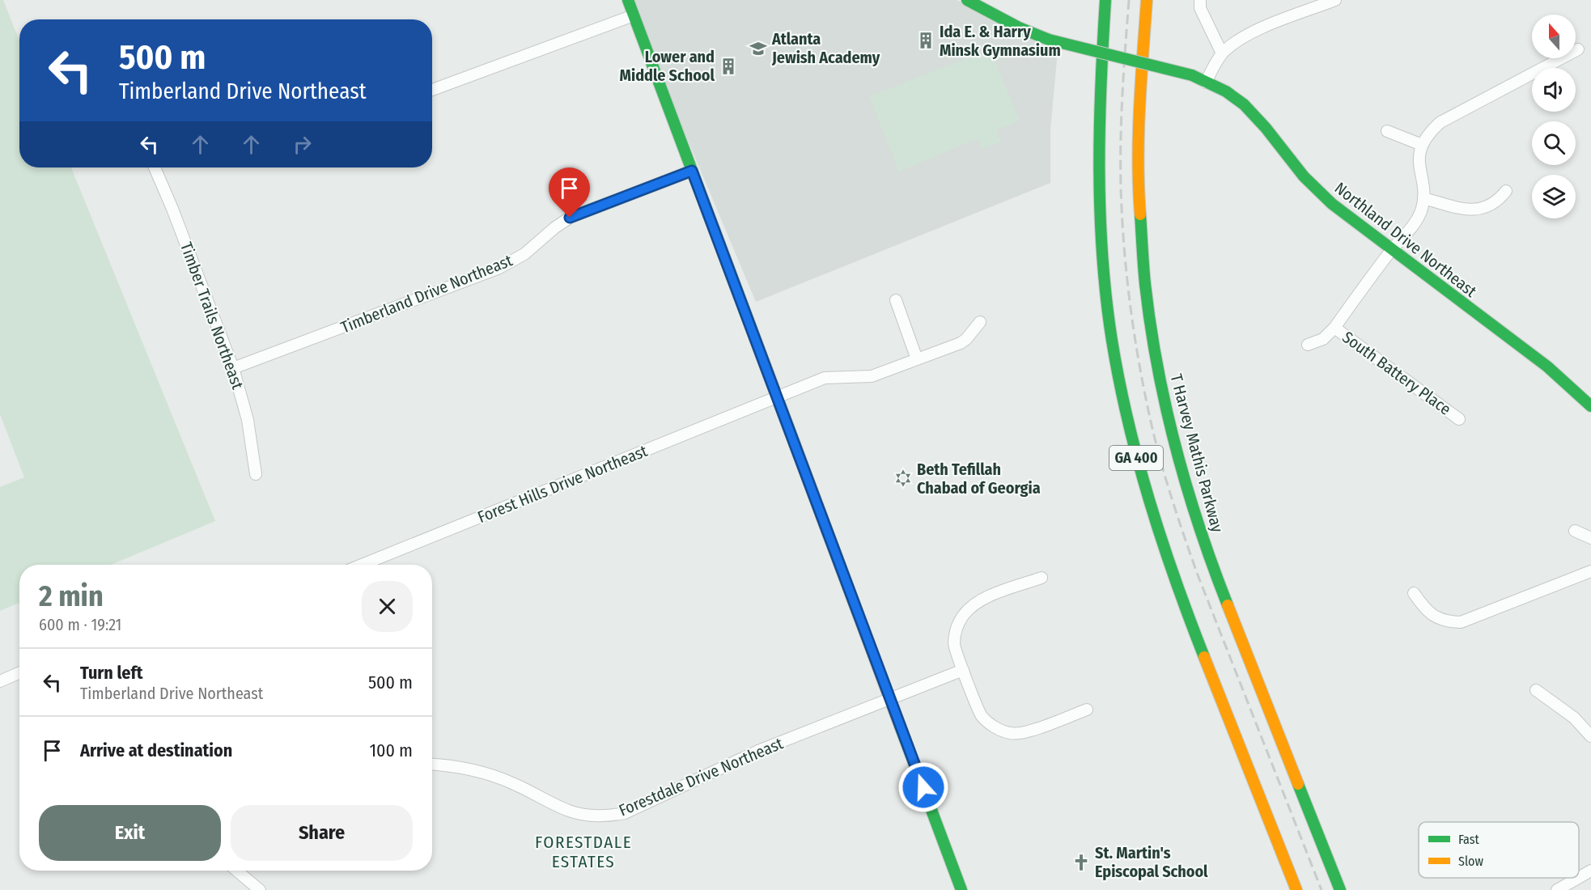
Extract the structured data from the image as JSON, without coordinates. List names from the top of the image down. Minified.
{"streets":{"main road":["Northland Drive Northeast","T Harvey Mathis Parkway","GA 400"],"street":["Timberland Drive Northeast","Timber Trails Northeast","South Battery Place","Forest Hills Drive Northeast","Forestdale Drive Northeast"]},"crossings":[["Timberland Drive Northeast","Timber Trails Northeast"]],"districts":["FORESTDALE ESTATES"],"places":{"building":["Ida E. & Harry Minsk Gymnasium","Lower and Middle School"],"school or university":["Atlanta Jewish Academy"],"synagogue":["Beth Tefillah Chabad of Georgia"],"church":["St. Martin's Episcopal School"]},"legend":["Fast","Slow"],"north":"top","page":{"turn":["500 m","Timberland Drive Northeast"],"heading":["2 min","600 m · 19:21"],"list":[{"name":"Turn left","note":"Timberland Drive Northeast","value":"500 m"},{"name":"Arrive at destination","value":"100 m"}],"buttons":["Exit","Share"]}}
